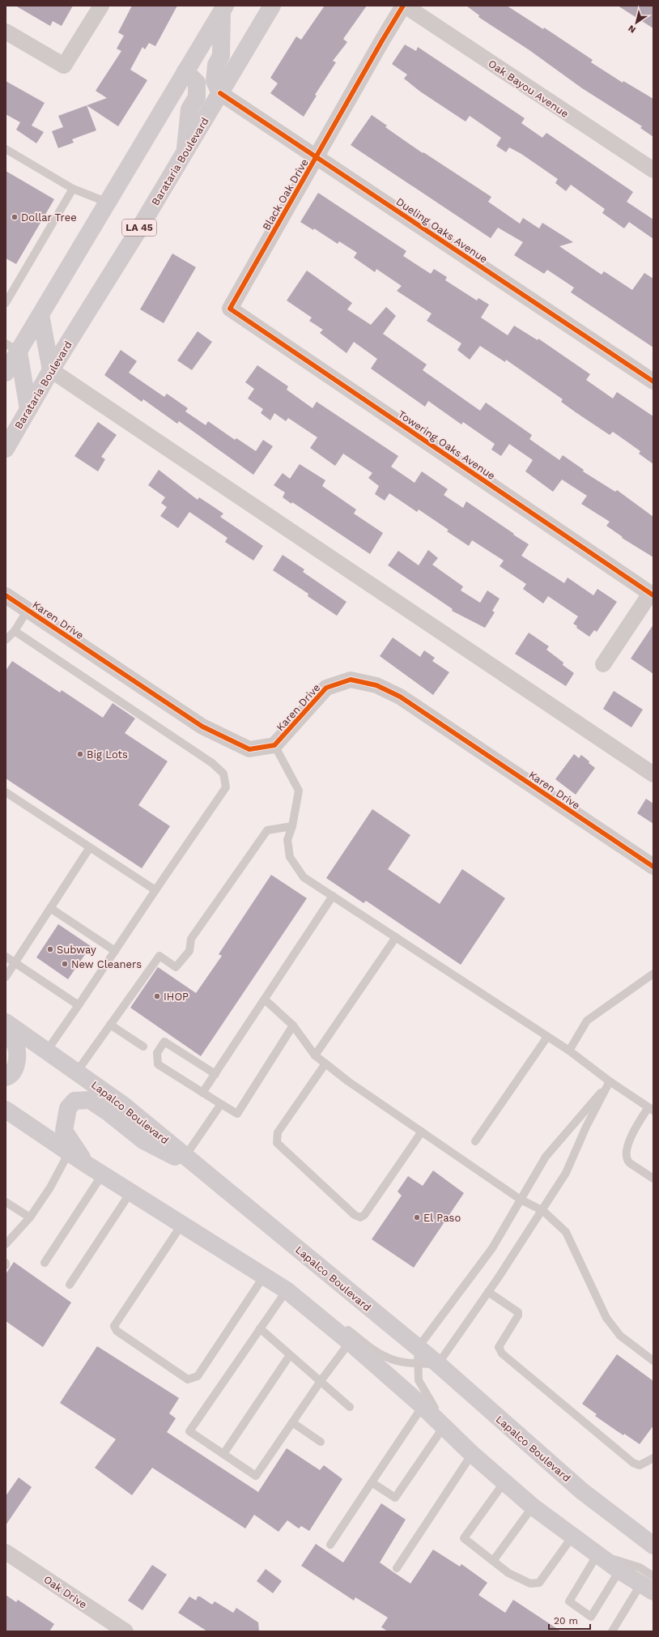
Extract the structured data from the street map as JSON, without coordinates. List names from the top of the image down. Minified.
{"streets":{"main road":["Barataria Boulevard","LA 45","Lapalco Boulevard"],"street":["Oak Bayou Avenue","Black Oak Drive","Dueling Oaks Avenue","Towering Oaks Avenue","Karen Drive","Oak Drive"]},"crossings":[["Oak Bayou Avenue","Black Oak Drive"],["Barataria Boulevard","Dueling Oaks Avenue"],["Black Oak Drive","Dueling Oaks Avenue"],["Black Oak Drive","Towering Oaks Avenue"]],"places":["Dollar Tree","Big Lots","Subway","New Cleaners","IHOP","El Paso"],"scale_bar":"20 m","north":"bottom left"}
